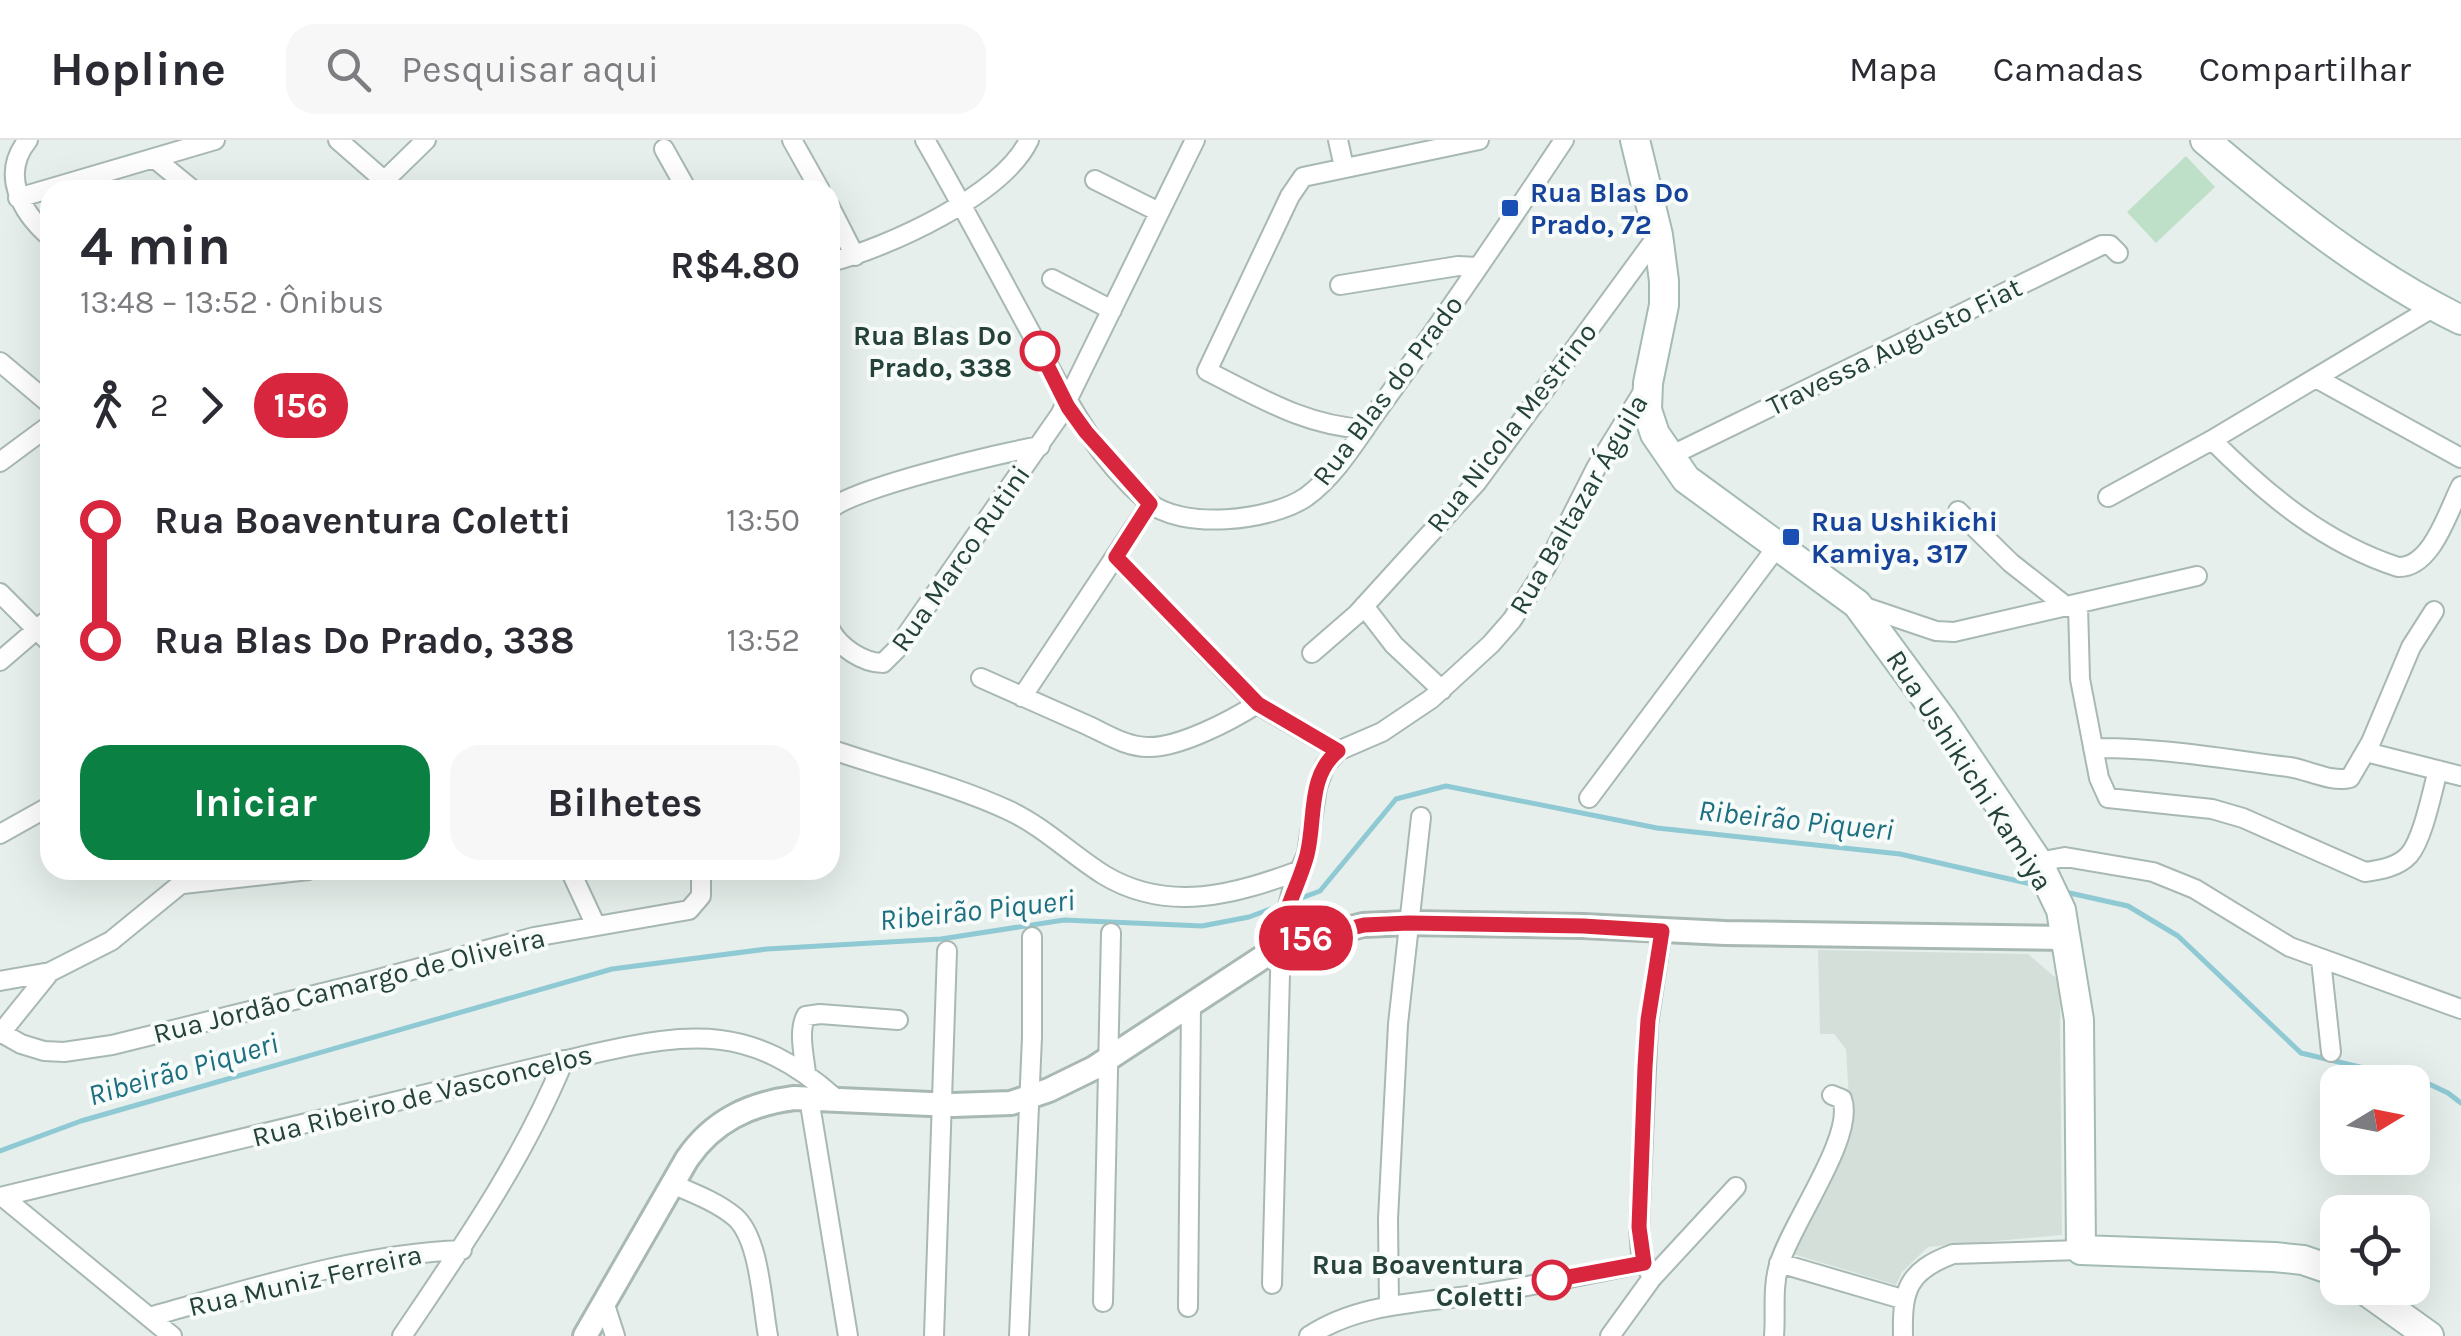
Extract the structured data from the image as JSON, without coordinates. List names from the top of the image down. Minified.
{"streets":{"main road":["Rua Ushikichi Kamiya"],"street":["Travessa Augusto Fiat","Rua Blas do Prado","Rua Nicola Mestrino","Rua Baltazar Águila","Rua Marco Rutini","Rua Jordão Camargo de Oliveira","Rua Ribeiro de Vasconcelos","Rua Muniz Ferreira"]},"crossings":[["Travessa Augusto Fiat","Rua Ushikichi Kamiya"],["Rua Nicola Mestrino","Rua Ushikichi Kamiya"],["Rua Baltazar Águila","Rua Ushikichi Kamiya"]],"water":["Ribeirão Piqueri"],"places":{"transit":["Rua Blas Do Prado, 72","Rua Ushikichi Kamiya, 317"],"other":["Rua Blas Do Prado, 338","Rua Boaventura Coletti"]},"lines":["bus line 156"],"north":"right","page":{"header":"Hopline","search":"Pesquisar aqui","nav":["Mapa","Camadas","Compartilhar"],"on_map":"156","heading":["4 min","13:48 – 13:52 · Ônibus","R$4.80"],"legs":["2","156"],"list":[{"name":"Rua Boaventura Coletti","value":"13:50"},{"name":"Rua Blas Do Prado, 338","value":"13:52"}],"buttons":["Iniciar","Bilhetes"]}}
